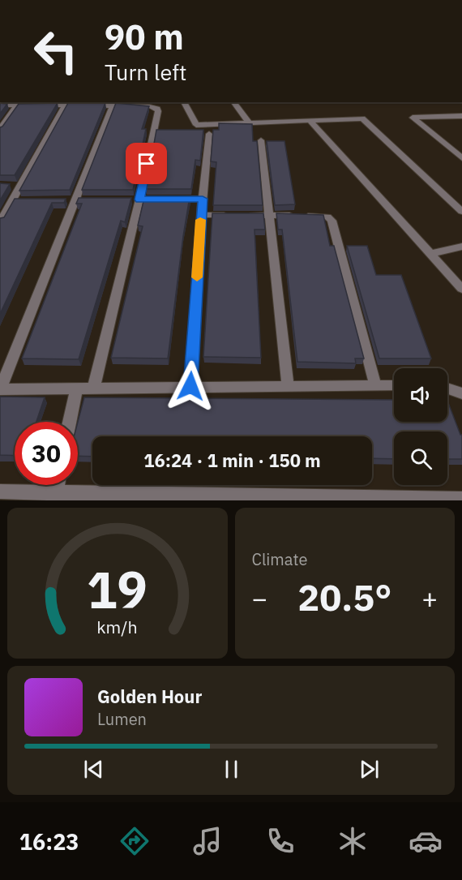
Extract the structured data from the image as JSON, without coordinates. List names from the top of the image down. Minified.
{"page":{"turn":["90 m","Turn left"],"limit":"30","trip":"16:24 · 1 min · 150 m","tile":"Climate","heat":["−","20.5°","+"],"song":["Golden Hour","Lumen"],"tabs":"16:23","gauge":["19","km/h"]}}
